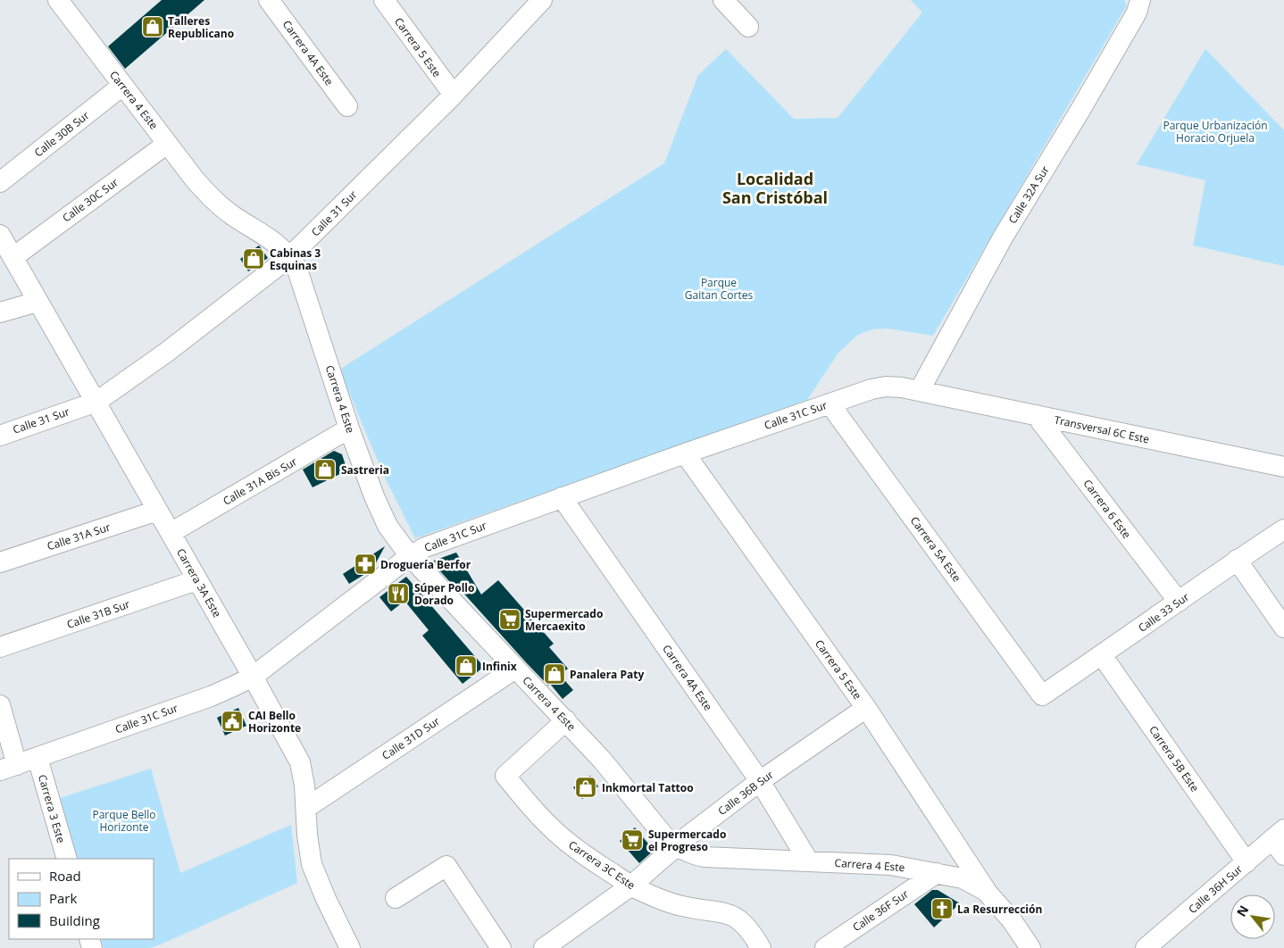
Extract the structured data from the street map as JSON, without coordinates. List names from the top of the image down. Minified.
{"streets":{"street":["Carrera 5 Este","Carrera 4A Este","Carrera 4 Este","Calle 30B Sur","Calle 32A Sur","Calle 30C Sur","Calle 31 Sur","Calle 31C Sur","Transversal 6C Este","Calle 31A Bis Sur","Carrera 6 Este","Calle 31A Sur","Carrera 5A Este","Carrera 3A Este","Calle 33 Sur","Calle 31B Sur","Calle 31D Sur","Carrera 5B Este","Calle 36B Sur","Carrera 3 Este","Carrera 3C Este","Calle 36H Sur","Calle 36F Sur"]},"crossings":[["Carrera 5 Este","Carrera 4 Este"],["Carrera 5 Este","Calle 31 Sur"],["Carrera 5 Este","Calle 31C Sur"],["Carrera 5 Este","Calle 36B Sur"],["Carrera 4A Este","Carrera 4 Este"],["Carrera 4A Este","Calle 31C Sur"],["Carrera 4A Este","Calle 36B Sur"],["Carrera 4 Este","Calle 30B Sur"],["Carrera 4 Este","Calle 30C Sur"],["Carrera 4 Este","Calle 31 Sur"],["Carrera 4 Este","Calle 31C Sur"],["Carrera 4 Este","Calle 31A Bis Sur"],["Carrera 4 Este","Calle 31D Sur"],["Carrera 4 Este","Calle 36B Sur"],["Carrera 4 Este","Carrera 3C Este"],["Carrera 4 Este","Calle 36F Sur"],["Calle 32A Sur","Calle 31C Sur"],["Calle 32A Sur","Transversal 6C Este"],["Calle 30C Sur","Carrera 3A Este"],["Calle 31 Sur","Carrera 3A Este"],["Calle 31C Sur","Transversal 6C Este"],["Calle 31C Sur","Carrera 5A Este"],["Calle 31C Sur","Carrera 3A Este"],["Calle 31C Sur","Carrera 3 Este"],["Transversal 6C Este","Carrera 6 Este"],["Calle 31A Bis Sur","Carrera 3A Este"],["Carrera 6 Este","Calle 33 Sur"],["Calle 31A Sur","Carrera 3A Este"],["Carrera 5A Este","Calle 33 Sur"],["Carrera 3A Este","Calle 31B Sur"],["Carrera 3A Este","Calle 31D Sur"],["Calle 33 Sur","Carrera 5B Este"],["Carrera 5B Este","Calle 36H Sur"],["Calle 36B Sur","Carrera 3C Este"]],"districts":["Localidad San Cristóbal"],"parks":["Parque Urbanización Horacio Orjuela","Parque Gaitan Cortes","Parque Bello Horizonte"],"places":{"shop":["Talleres Republicano","Cabinas 3 Esquinas","Sastreria","Infinix","Panalera Paty","Inkmortal Tattoo"],"pharmacy":["Droguería Berfor"],"restaurant":["Súper Pollo Dorado"],"supermarket":["Supermercado Mercaexito","Supermercado el Progreso"],"public building":["CAI Bello Horizonte"],"church":["La Resurrección"]},"legend":["Road","Park","Building"],"north":"top left"}
